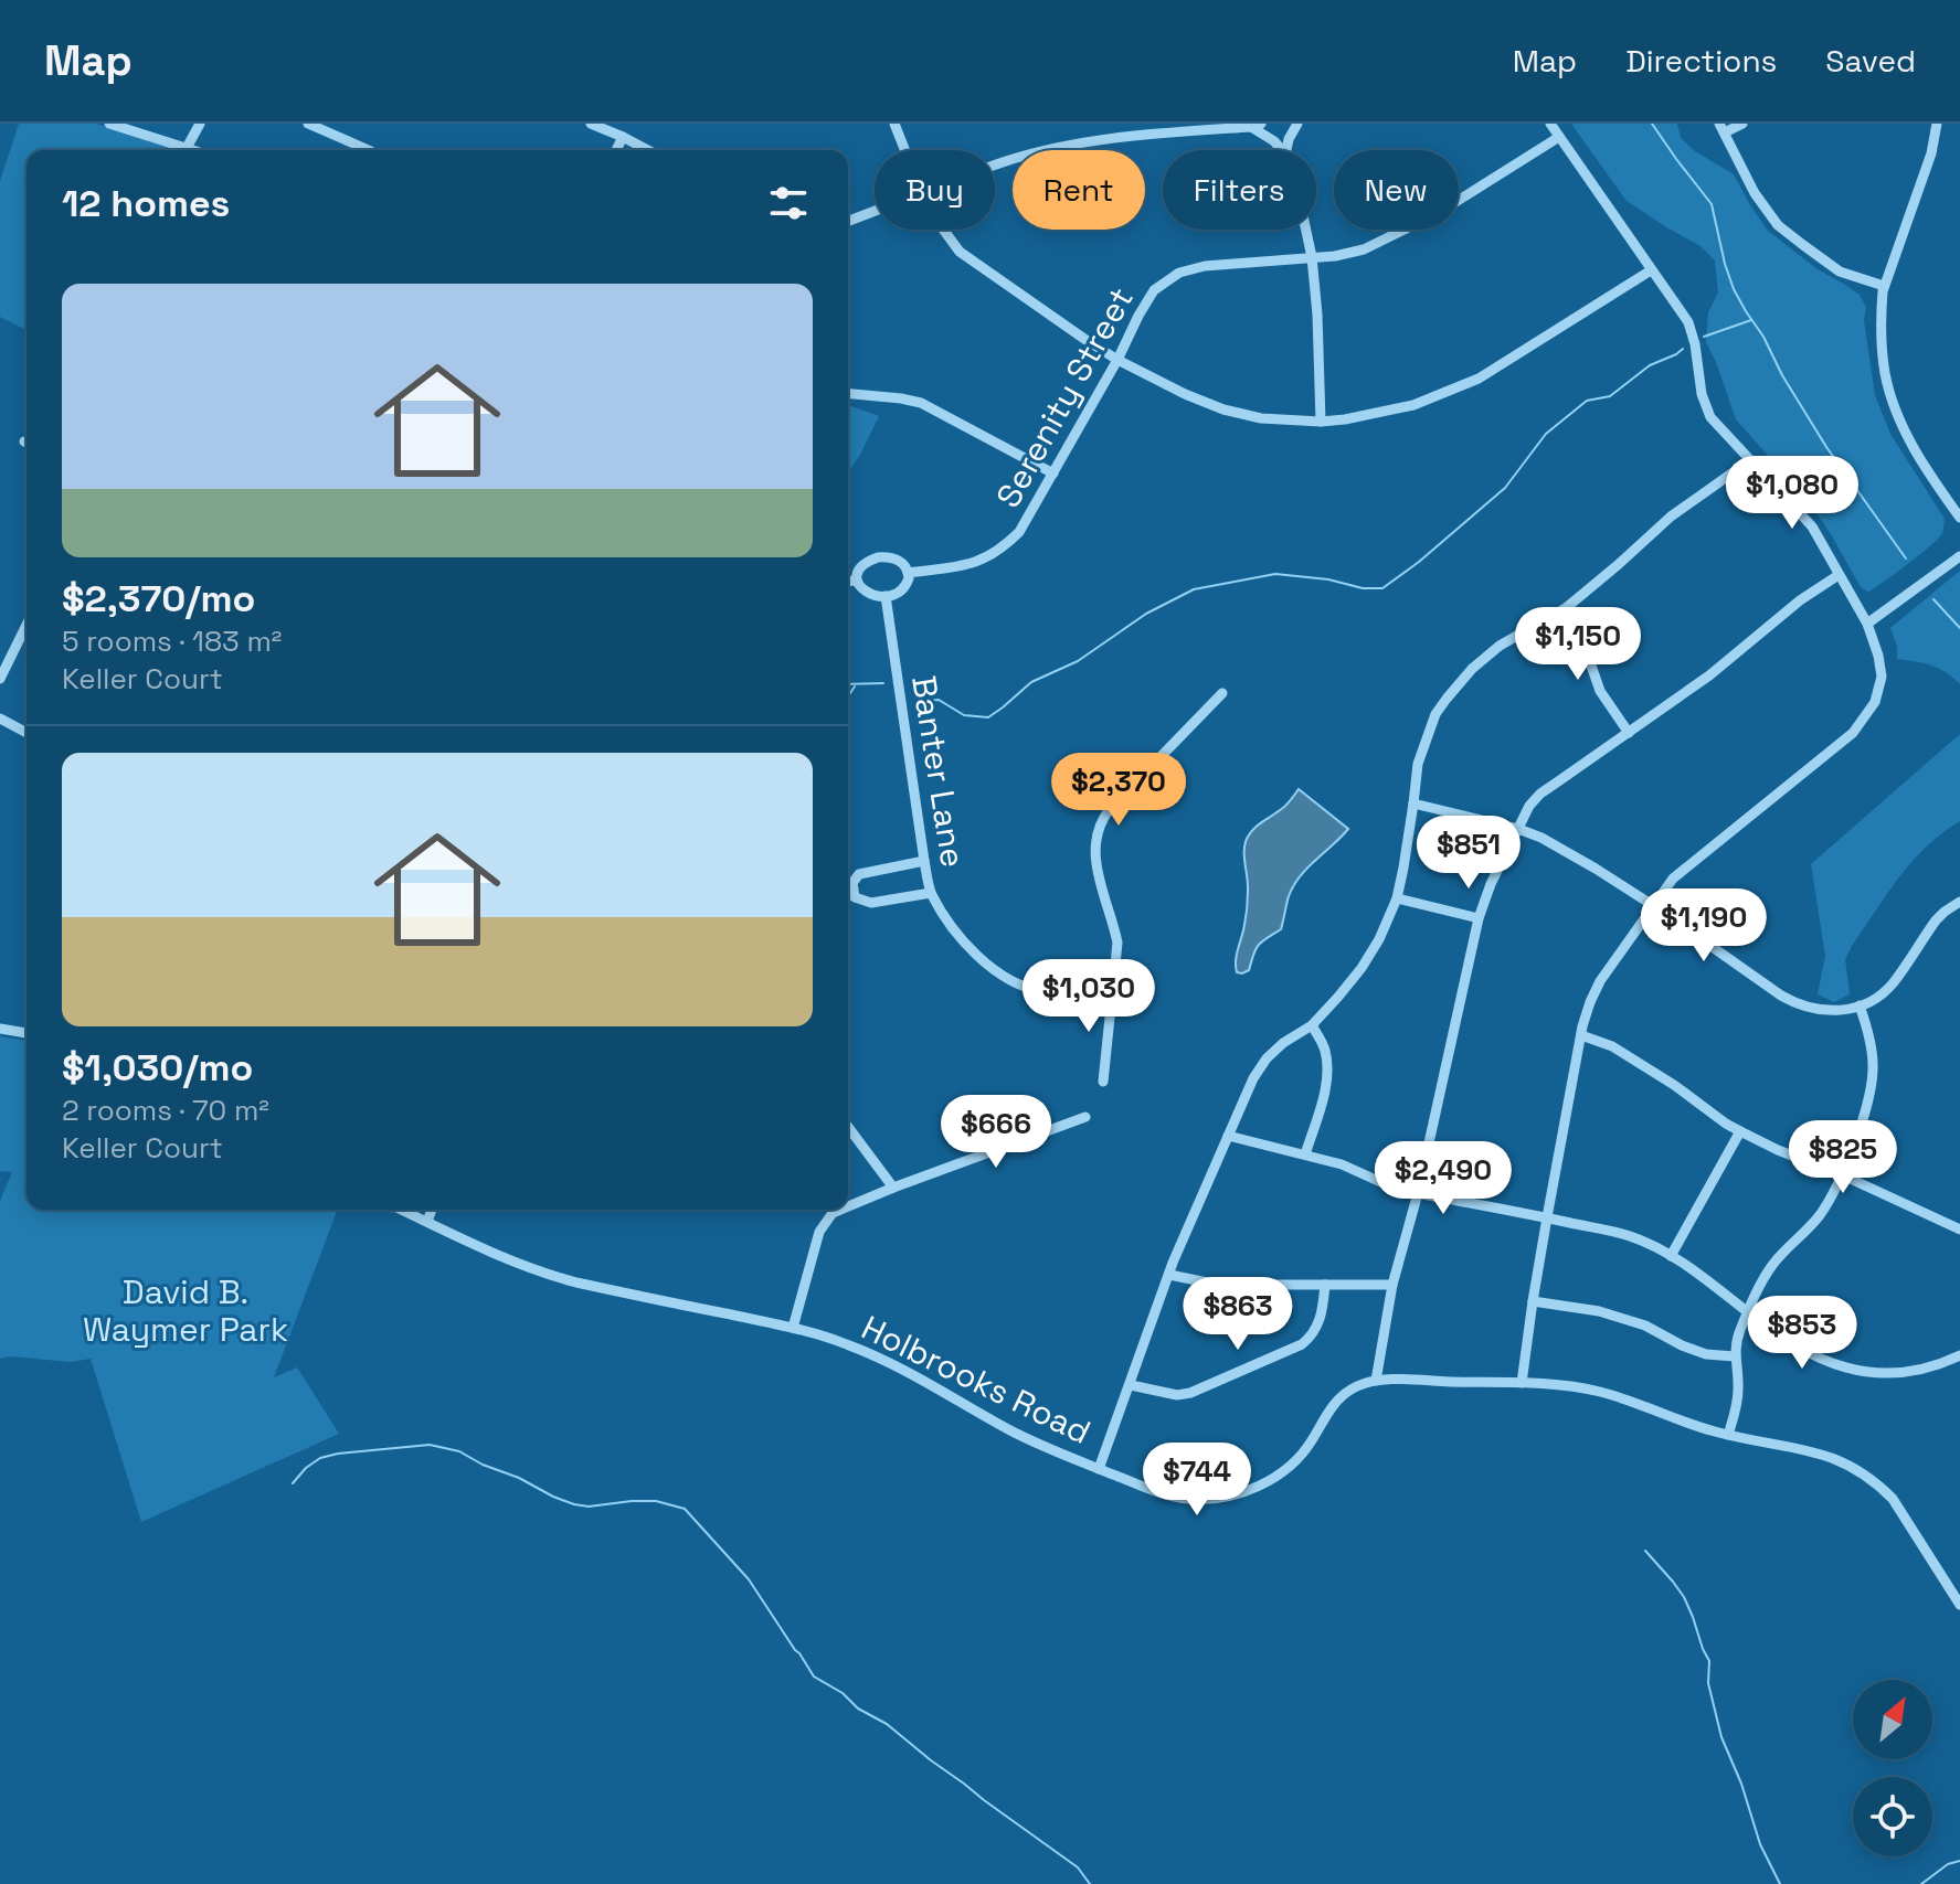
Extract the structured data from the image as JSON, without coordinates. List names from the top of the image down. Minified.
{"streets":{"street":["Serenity Street","Banter Lane","Holbrooks Road"]},"crossings":[["Serenity Street","Banter Lane"]],"parks":["David B. Waymer Park"],"north":"top right","page":{"header":"Map","nav":["Map","Directions","Saved"],"chip":["Buy","Rent","Filters","New"],"heading":"12 homes","list":[{"name":"$2,370/mo","note":"5 rooms · 183 m² · Keller Court"},{"name":"$1,030/mo","note":"2 rooms · 70 m² · Keller Court"}],"price":["$1,080","$1,150","$2,370","$851","$1,190","$1,030","$666","$825","$2,490","$863","$853","$744"]}}
